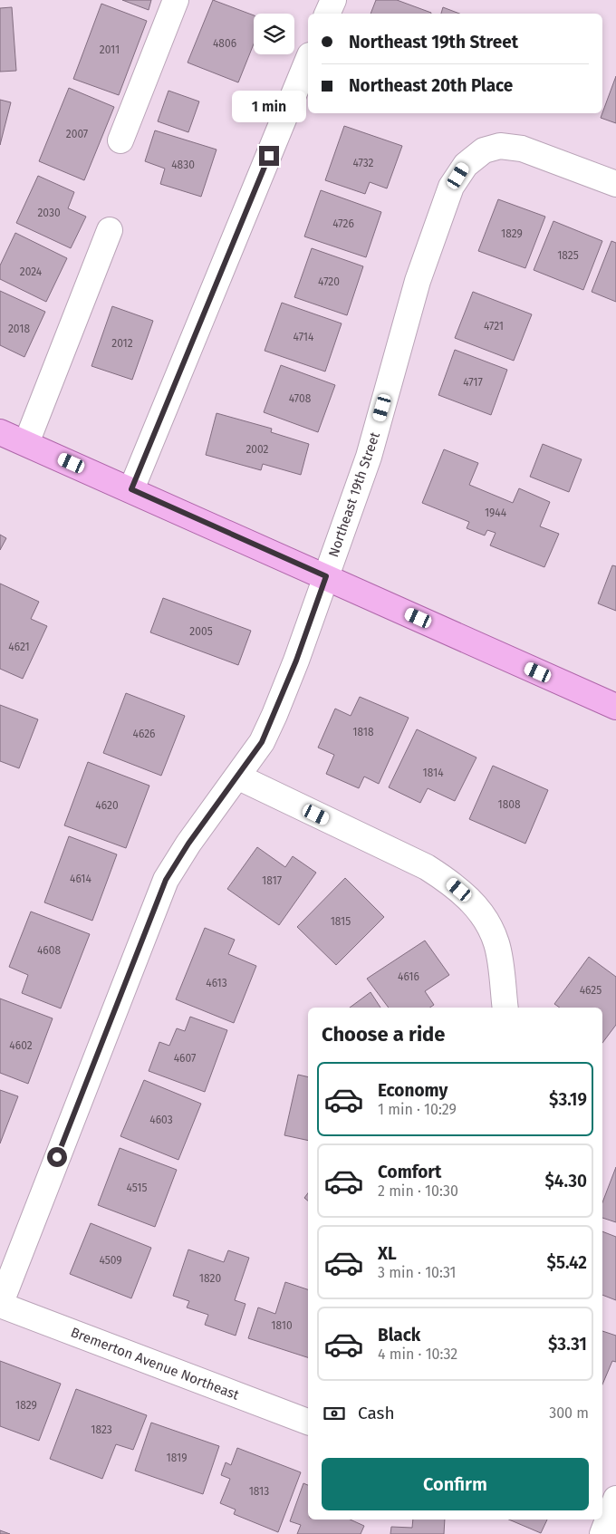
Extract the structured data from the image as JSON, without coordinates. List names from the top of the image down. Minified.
{"streets":{"street":["Northeast 19th Street","Bremerton Avenue Northeast"]},"crossings":[["Northeast 19th Street","Bremerton Avenue Northeast"]],"house_numbers":["4806","2011","2007","4732","4830","2030","4726","1829","1825","2024","4720","4721","2018","4714","2012","4717","4708","2002","1944","2005","4621","1818","4626","1814","1808","4620","4614","1817","1815","4608","4616","4613","4625","4602","4607","4603","4515","4509","1820","1810","1829","1823","1819","1813"],"page":{"banner":["Northeast 19th Street","Northeast 20th Place"],"bubble":"1 min","heading":"Choose a ride","list":[{"name":"Economy","note":"1 min · 10:29","value":"$3.19"},{"name":"Comfort","note":"2 min · 10:30","value":"$4.30"},{"name":"XL","note":"3 min · 10:31","value":"$5.42"},{"name":"Black","note":"4 min · 10:32","value":"$3.31"}],"pay":["Cash","300 m"],"buttons":"Confirm"}}
